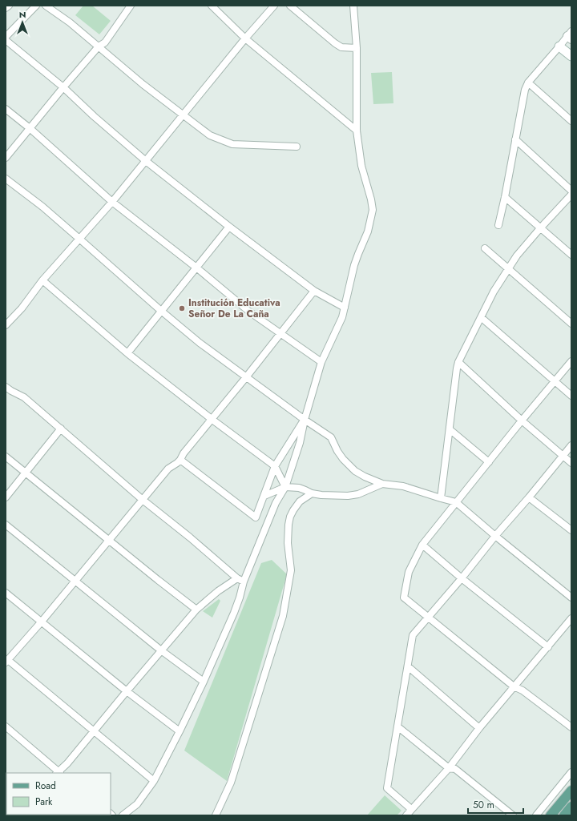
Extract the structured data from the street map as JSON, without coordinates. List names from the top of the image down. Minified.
{"places":["Institución Educativa Señor De La Caña"],"legend":["Road","Park"],"scale_bar":"50 m","north":"top"}
